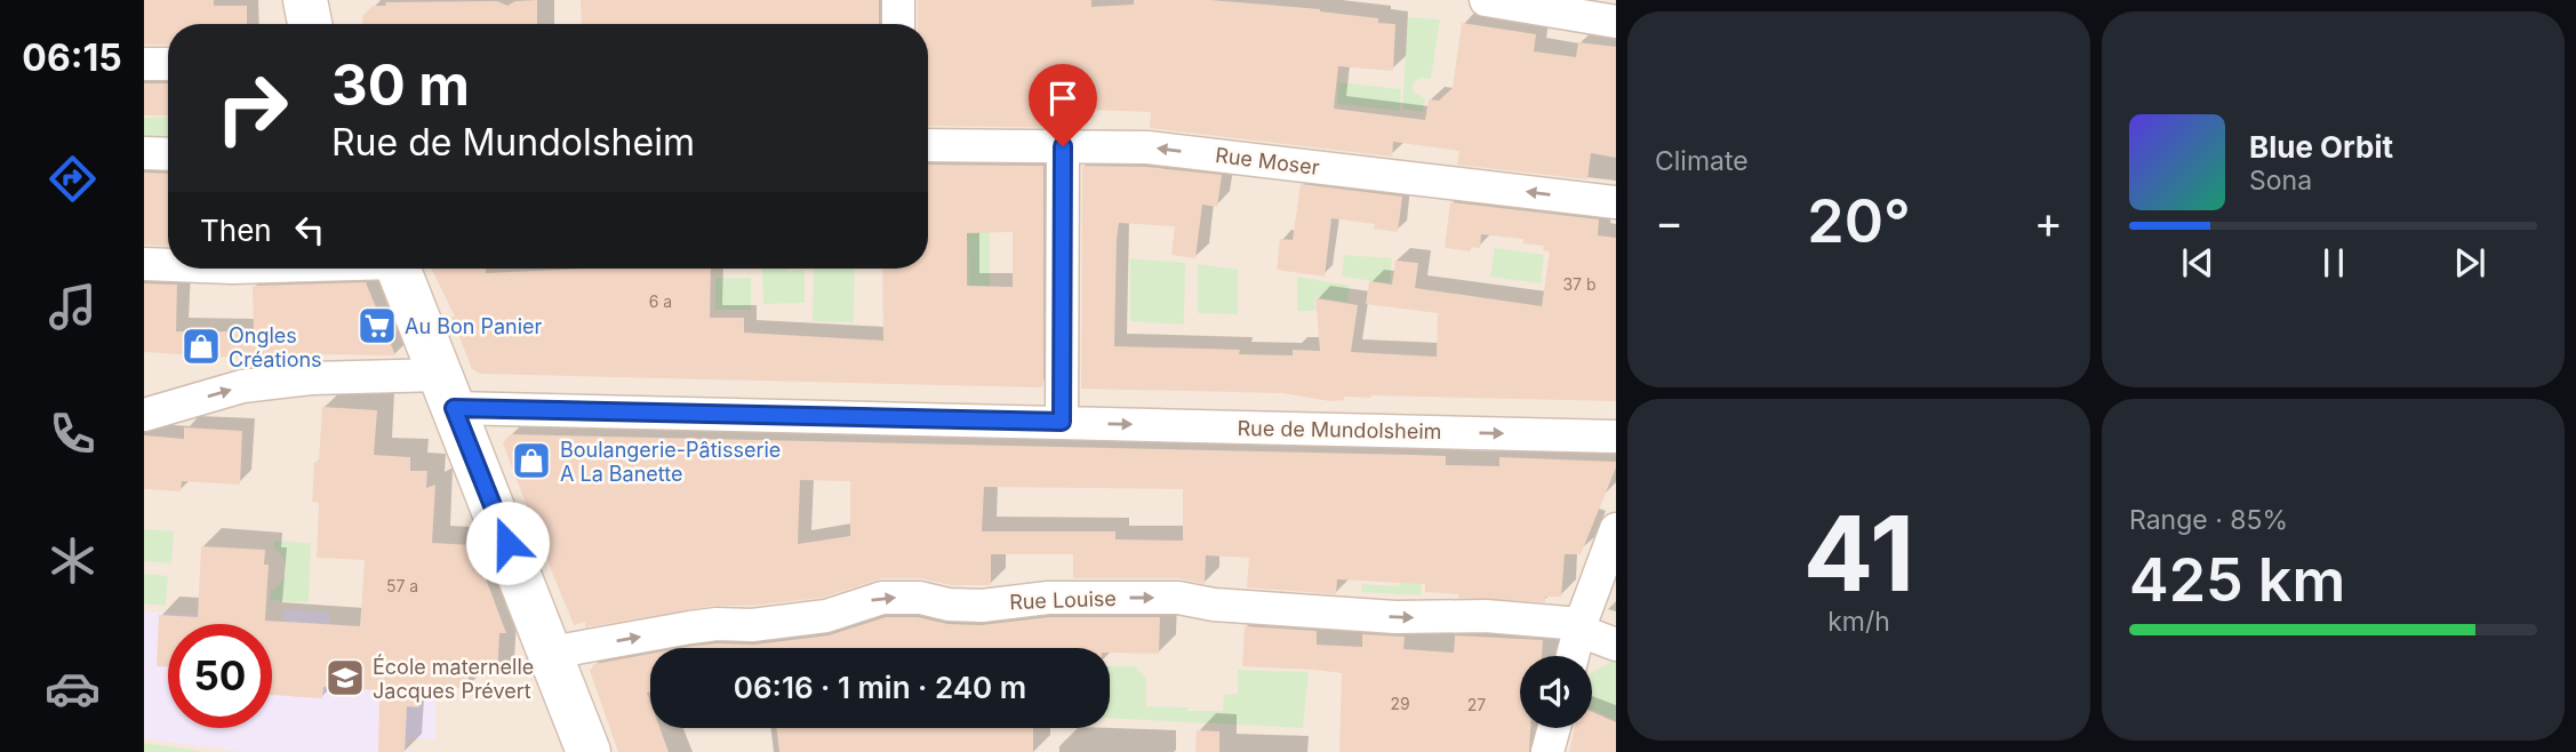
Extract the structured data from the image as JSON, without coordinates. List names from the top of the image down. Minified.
{"streets":{"street":["Rue Moser","Rue de Mundolsheim","Rue Louise"]},"one_way":["Rue Moser","Rue de Mundolsheim","Rue Louise"],"places":{"supermarket":["Au Bon Panier"],"shop":["Ongles Créations","Boulangerie-Pâtisserie A La Banette"],"school or university":["École maternelle Jacques Prévert"]},"house_numbers":["37 b","6 a","57 a","29","27"],"page":{"tabs":"06:15","tile":["Climate",["41","km/h"],["Range · 85%","425 km"]],"turn":["30 m","Rue de Mundolsheim"],"song":["Blue Orbit","Sona"],"heat":["−","20°","+"],"then":"Then","limit":"50","trip":"06:16 · 1 min · 240 m"}}
